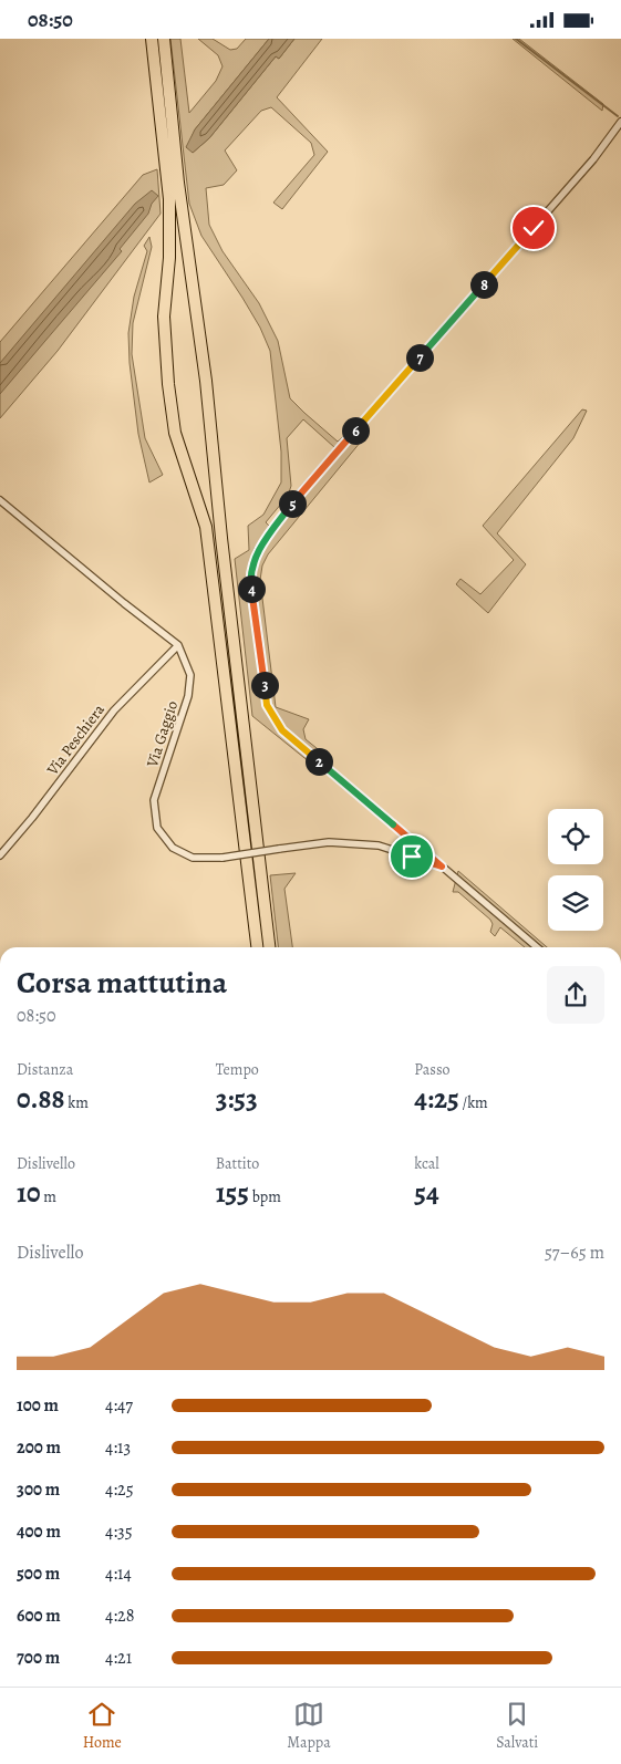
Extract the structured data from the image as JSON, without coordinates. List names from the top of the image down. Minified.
{"streets":{"street":["Via Gaggio","Via Peschiera"]},"crossings":[["Via Gaggio","Via Peschiera"]],"page":{"status":"08:50","pins":["8","7","6","5","4","3","2"],"heading":["Corsa mattutina","08:50"],"stats":[["Distanza","0.88 km"],["Tempo","3:53"],["Passo","4:25 /km"],["Dislivello","10 m"],["Battito","155 bpm"],["kcal","54"]],"chart":["Dislivello","57–65 m"],"list":[{"name":"100 m","note":"4:47"},{"name":"200 m","note":"4:13"},{"name":"300 m","note":"4:25"},{"name":"400 m","note":"4:35"},{"name":"500 m","note":"4:14"},{"name":"600 m","note":"4:28"},{"name":"700 m","note":"4:21"}],"tabs":["Home","Mappa","Salvati"]}}
